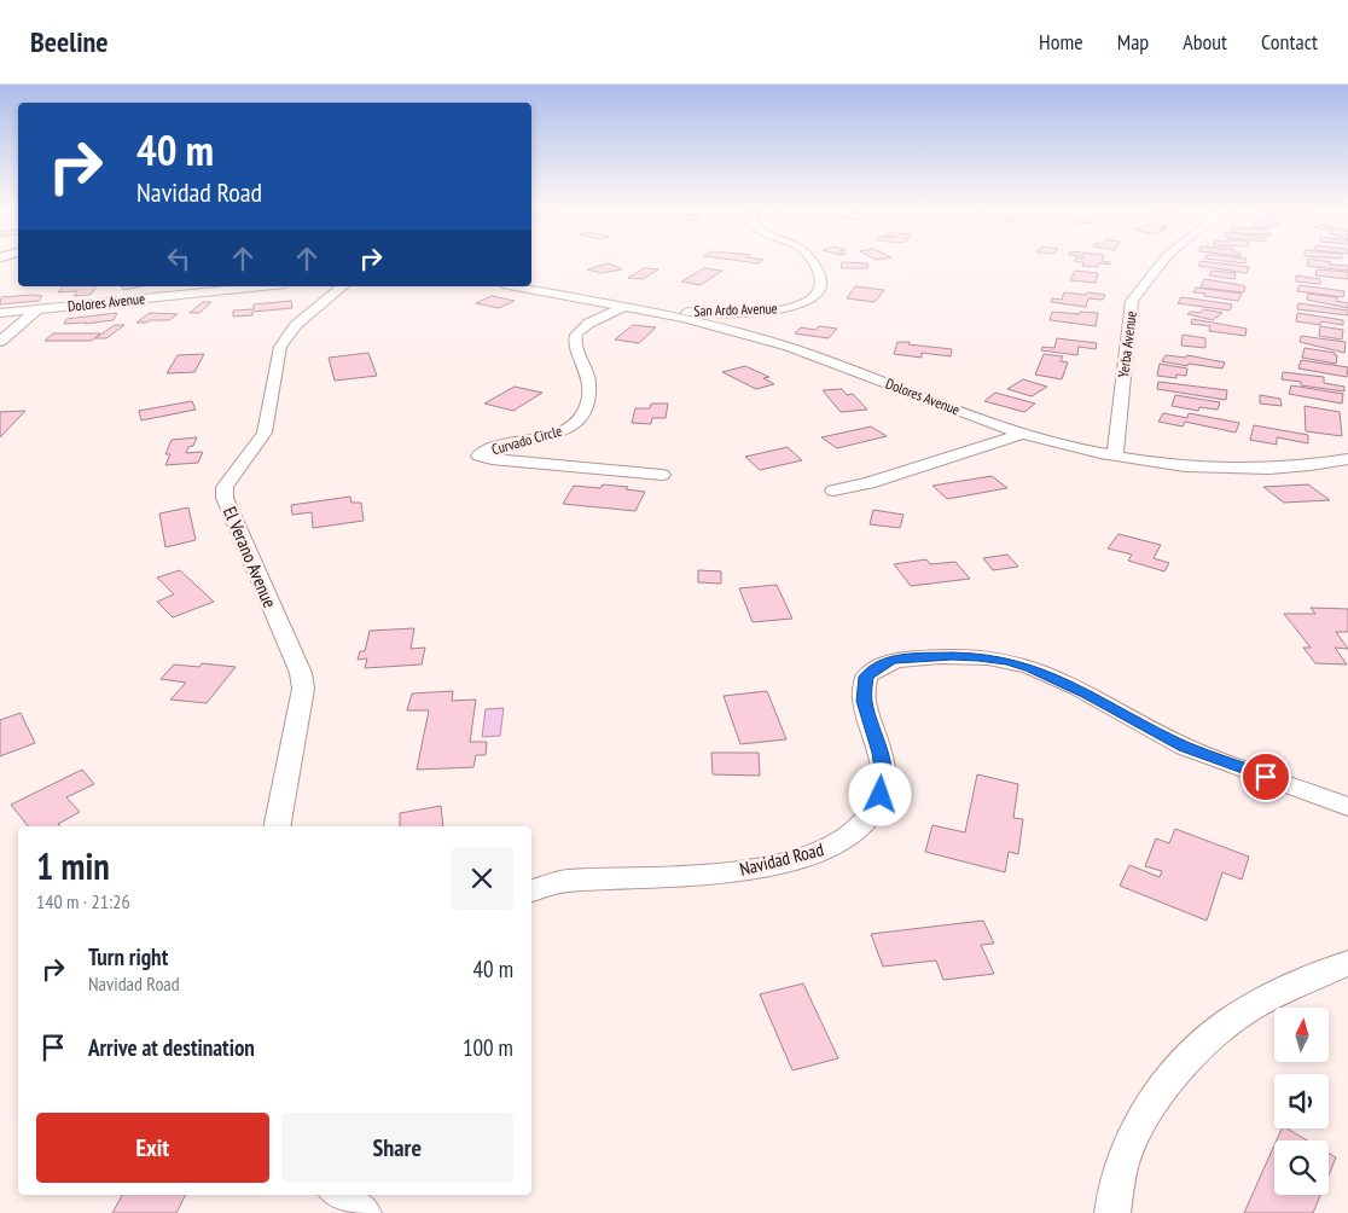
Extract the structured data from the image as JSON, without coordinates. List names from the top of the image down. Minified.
{"streets":{"street":["Dolores Avenue","San Ardo Avenue","Yerba Avenue","Curvado Circle","El Verano Avenue","Navidad Road"]},"crossings":[["Dolores Avenue","San Ardo Avenue"],["Dolores Avenue","Yerba Avenue"],["Dolores Avenue","Curvado Circle"]],"north":"top","page":{"header":"Beeline","nav":["Home","Map","About","Contact"],"turn":["40 m","Navidad Road"],"heading":["1 min","140 m · 21:26"],"list":[{"name":"Turn right","note":"Navidad Road","value":"40 m"},{"name":"Arrive at destination","value":"100 m"}],"buttons":["Exit","Share"]}}
